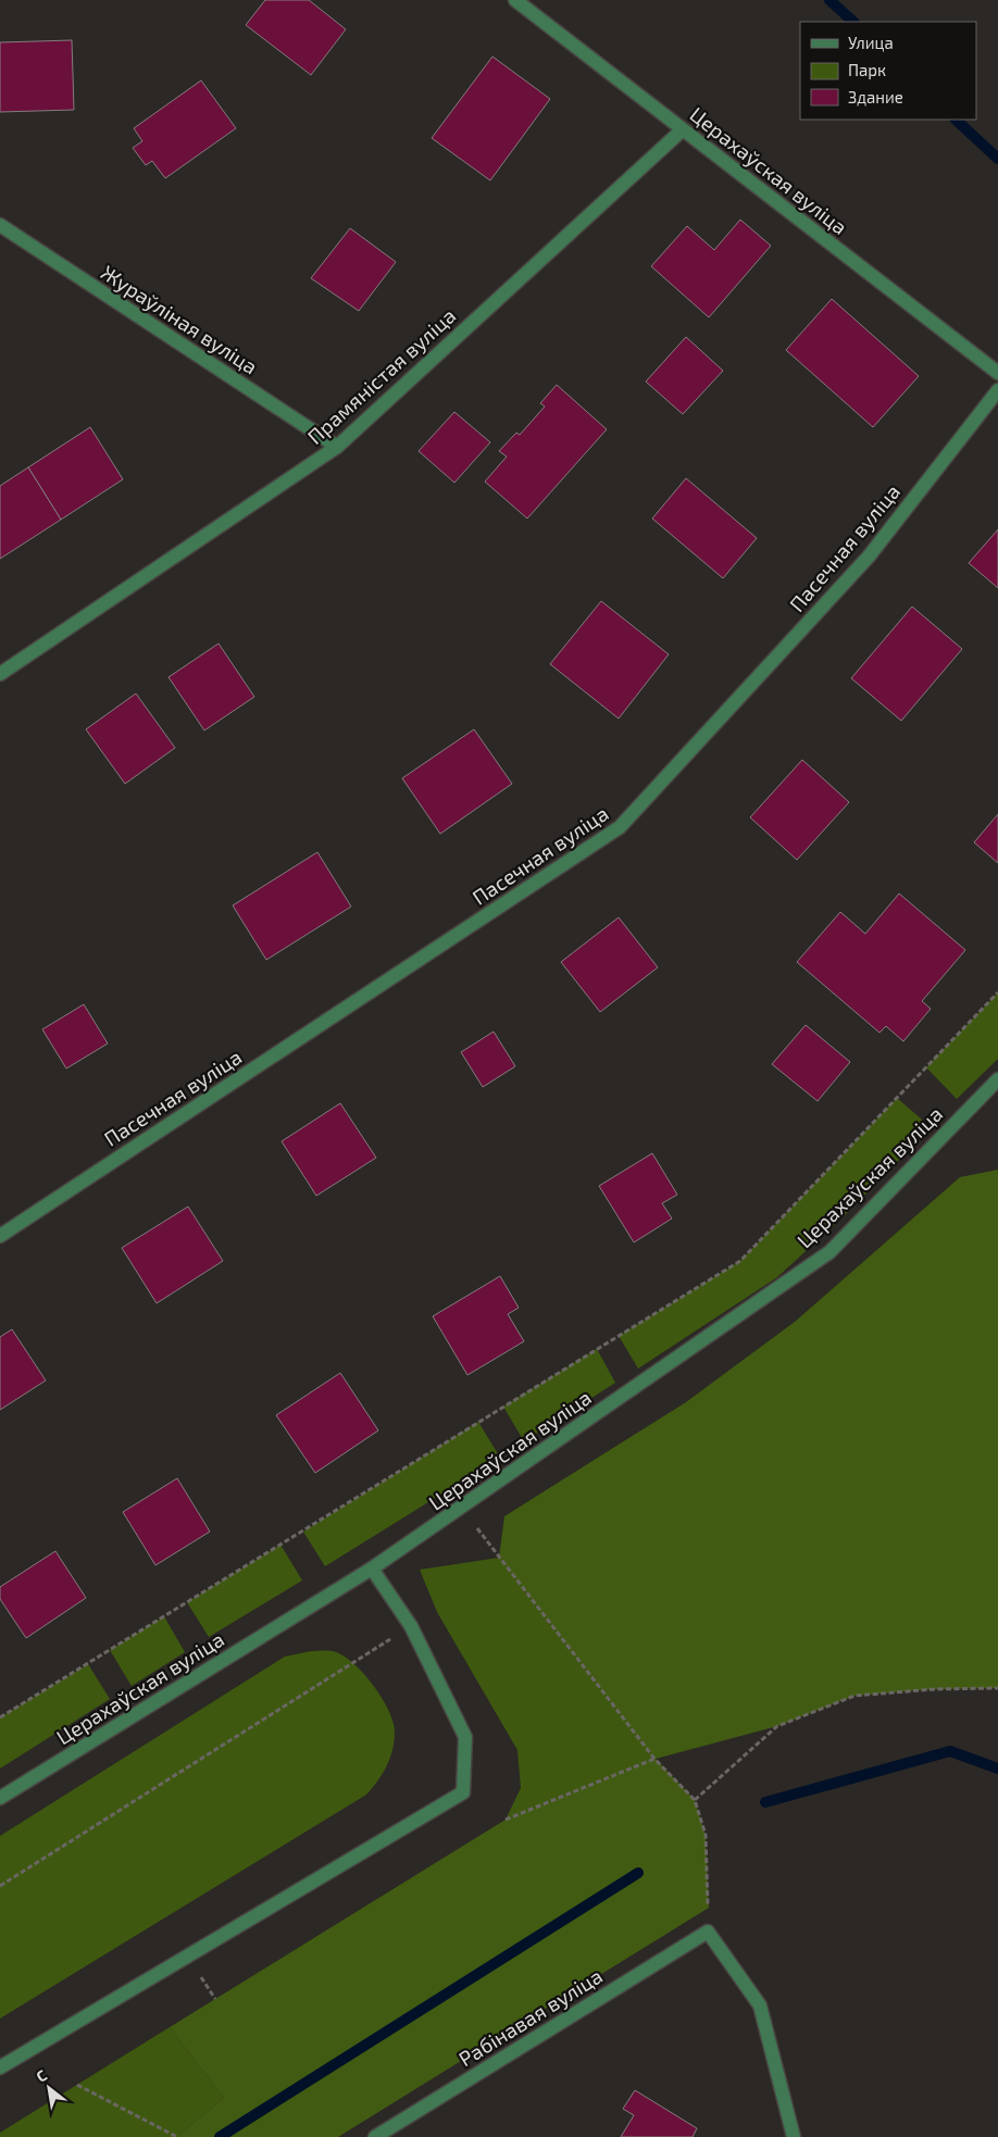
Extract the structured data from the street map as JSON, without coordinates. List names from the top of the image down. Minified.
{"streets":{"street":["Церахаўская вуліца","Жураўліная вуліца","Прамяністая вуліца","Пасечная вуліца","Рабінавая вуліца"]},"crossings":[["Церахаўская вуліца","Прамяністая вуліца"],["Жураўліная вуліца","Прамяністая вуліца"]],"legend":["Улица","Парк","Здание"],"north":"top left"}
